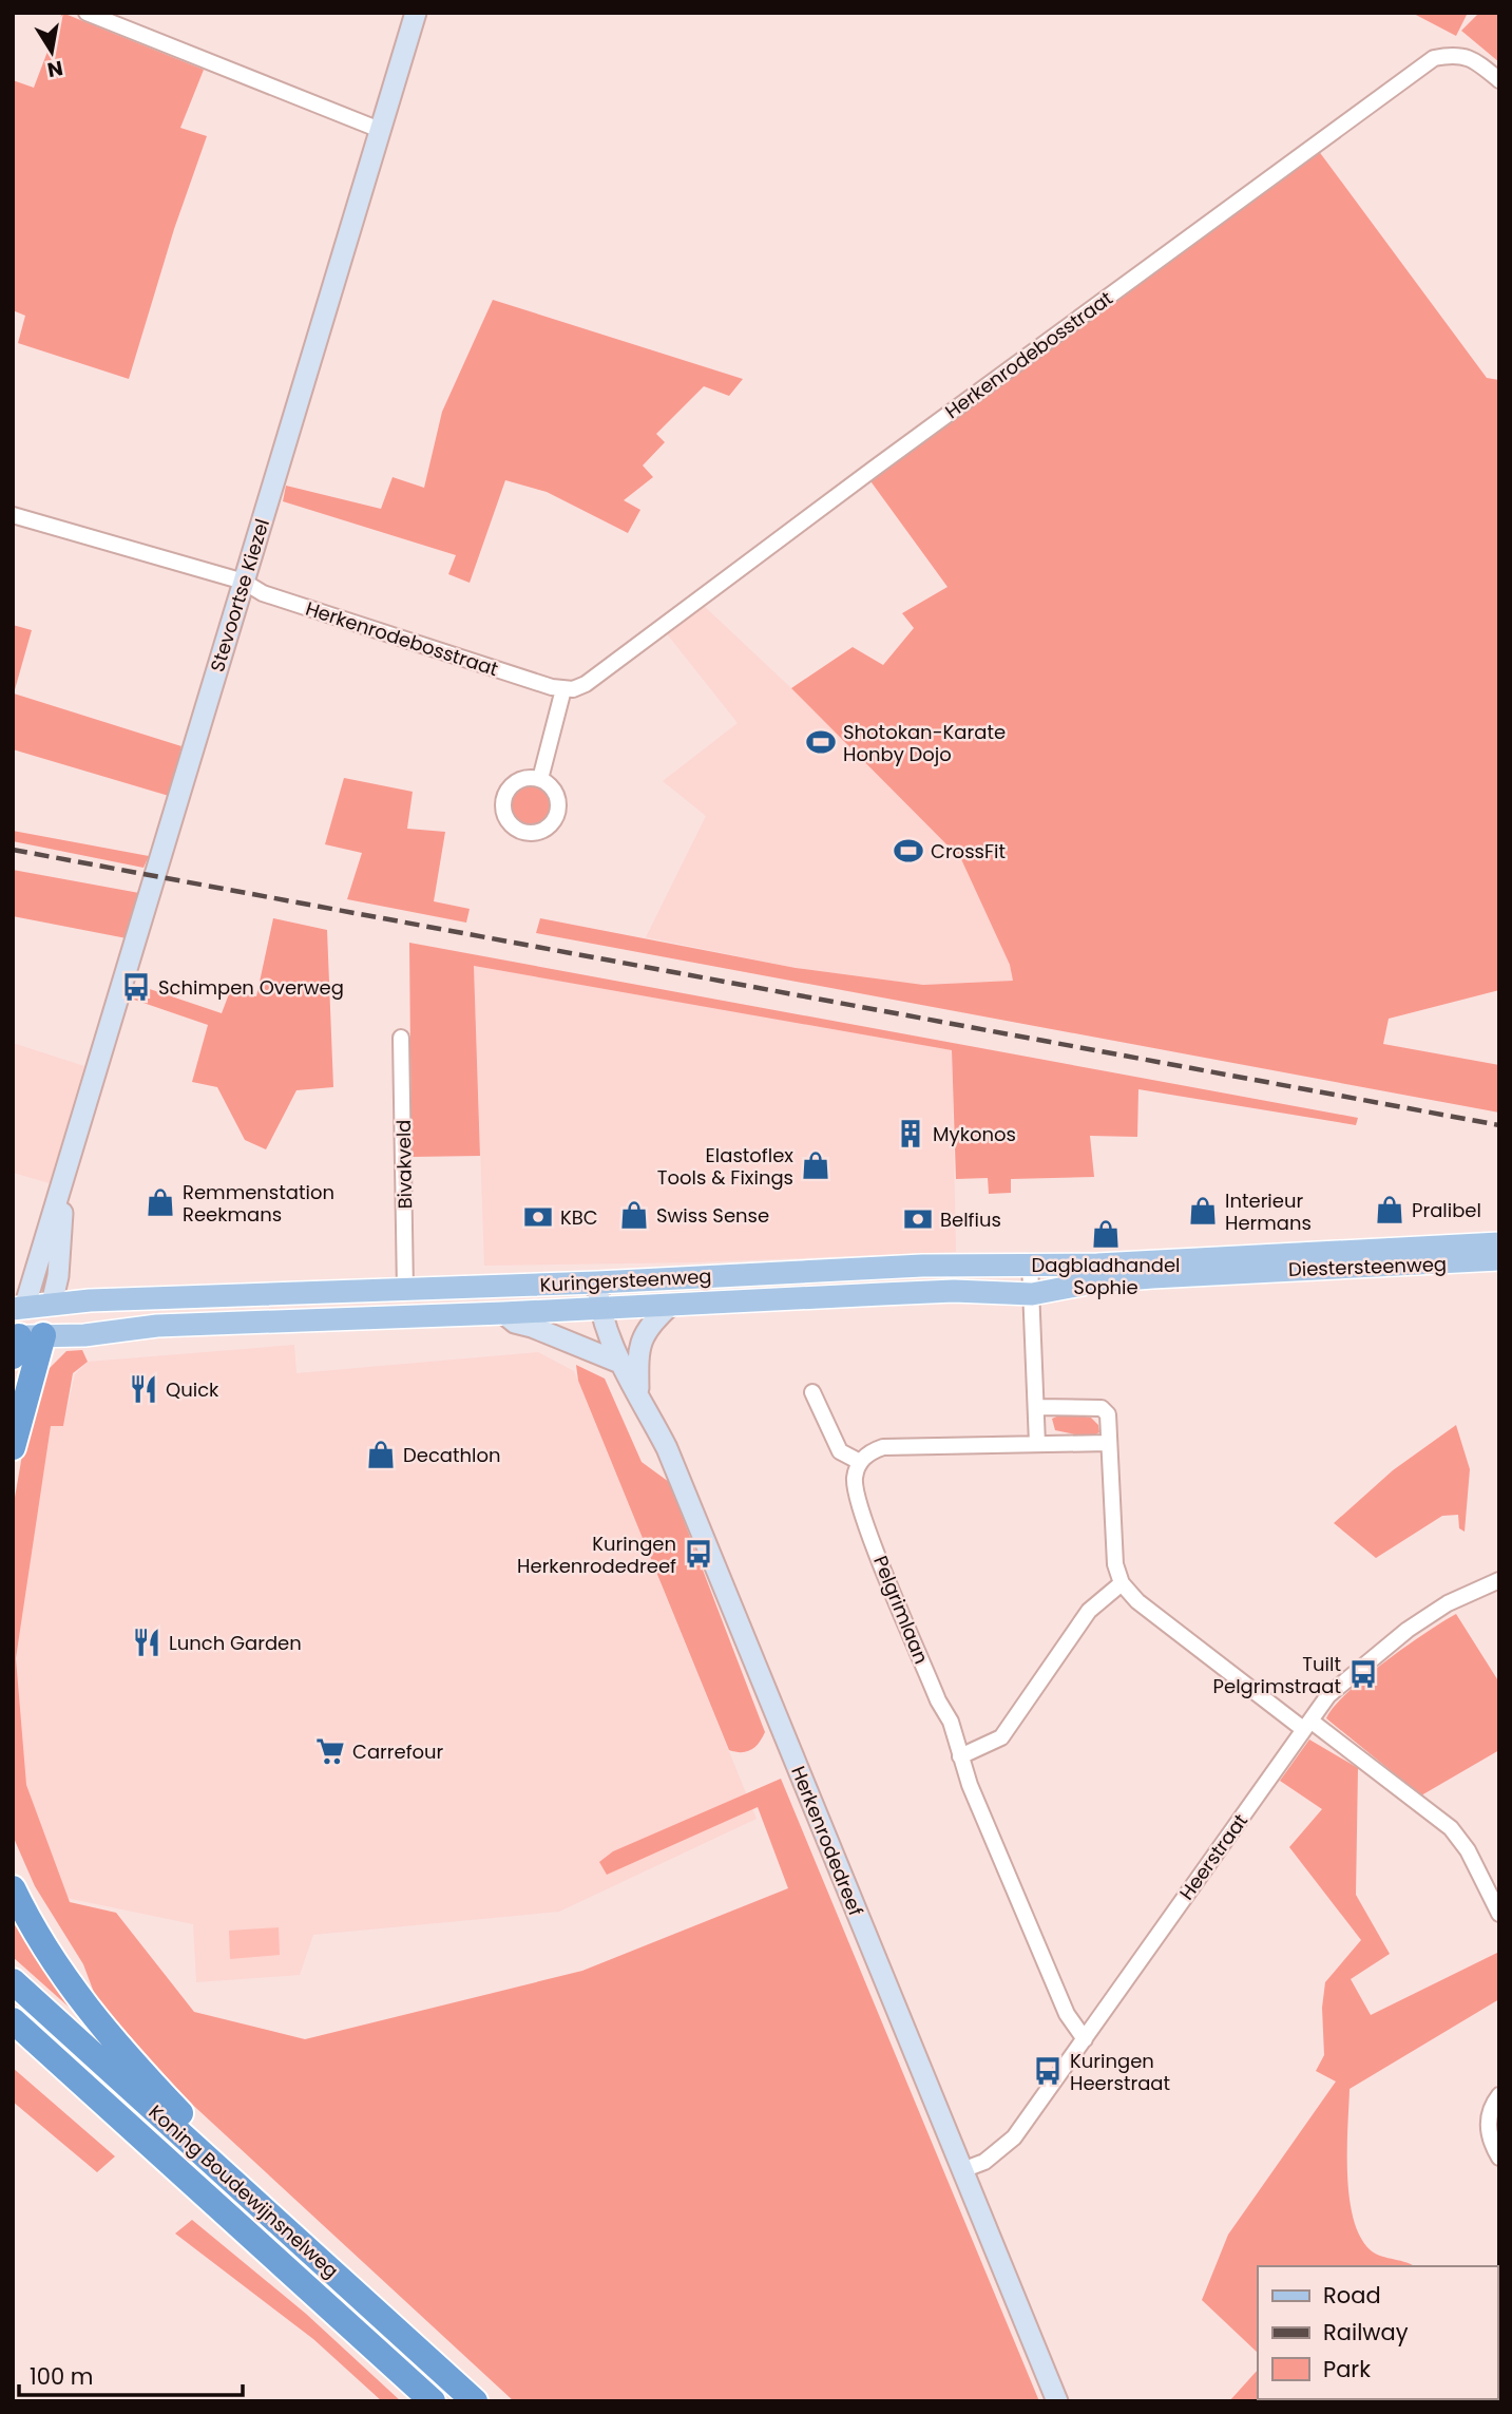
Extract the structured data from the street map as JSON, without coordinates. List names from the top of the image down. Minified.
{"streets":{"highway":["Koning Boudewijnsnelweg"],"main road":["Stevoortse Kiezel","Diestersteenweg","Kuringersteenweg","Herkenrodedreef"],"street":["Herkenrodebosstraat","Bivakveld","Pelgrimlaan","Heerstraat"]},"crossings":[["Herkenrodebosstraat","Stevoortse Kiezel"],["Stevoortse Kiezel","Kuringersteenweg"],["Bivakveld","Kuringersteenweg"],["Diestersteenweg","Kuringersteenweg"],["Kuringersteenweg","Herkenrodedreef"],["Pelgrimlaan","Heerstraat"],["Herkenrodedreef","Heerstraat"]],"places":{"sports":["Shotokan-Karate Honby Dojo","CrossFit"],"bus stop":["Schimpen Overweg","Kuringen Herkenrodedreef","Tuilt Pelgrimstraat","Kuringen Heerstraat"],"building":["Mykonos"],"shop":["Elastoflex Tools & Fixings","Remmenstation Reekmans","Pralibel","Interieur Hermans","Swiss Sense","Dagbladhandel Sophie","Decathlon"],"bank":["KBC","Belfius"],"restaurant":["Quick","Lunch Garden"],"supermarket":["Carrefour"]},"legend":["Road","Railway","Park"],"scale_bar":"100 m","north":"bottom"}
